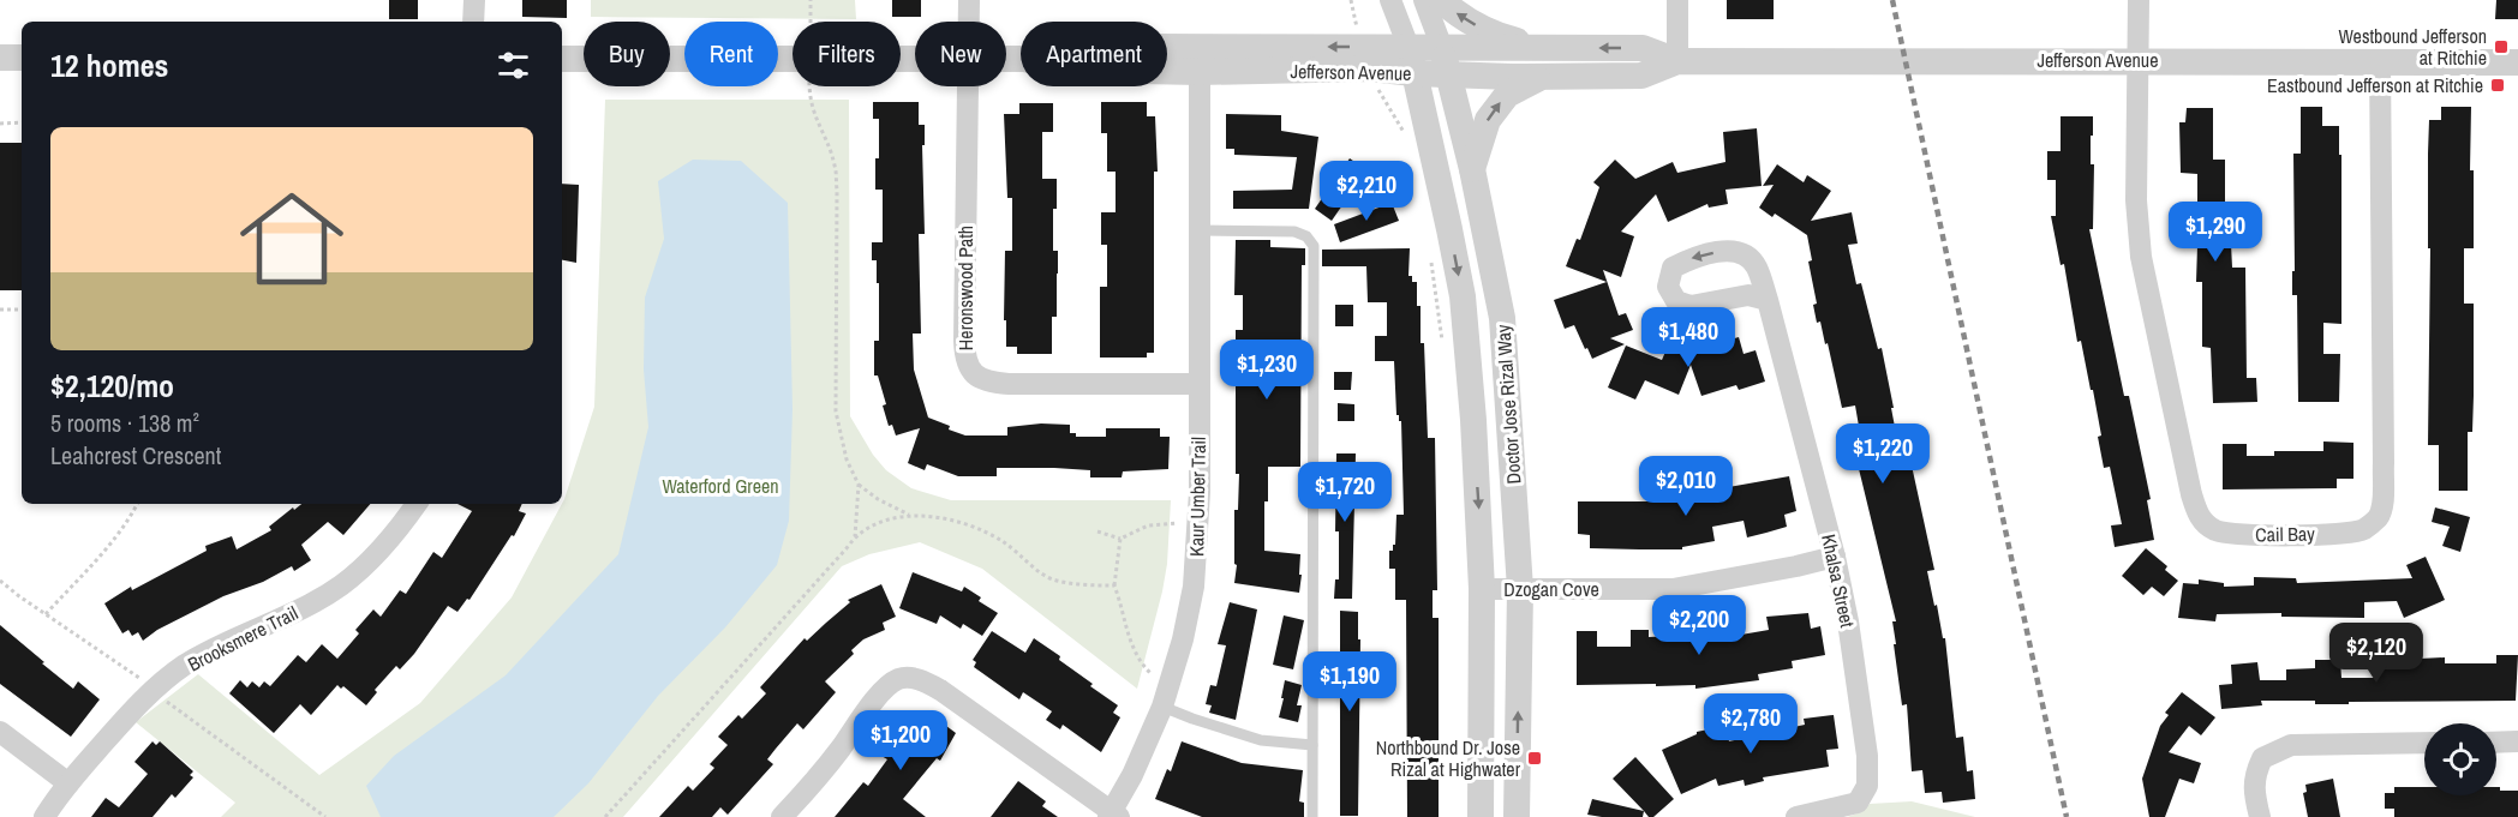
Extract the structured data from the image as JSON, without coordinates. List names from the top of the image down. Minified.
{"streets":{"street":["Jefferson Avenue","Heronswood Path","Doctor Jose Rizal Way","Kaur Umber Trail","Cail Bay","Khalsa Street","Dzogan Cove","Brooksmere Trail"]},"crossings":[["Jefferson Avenue","Doctor Jose Rizal Way"],["Jefferson Avenue","Kaur Umber Trail"],["Jefferson Avenue","Cail Bay"],["Heronswood Path","Kaur Umber Trail"],["Doctor Jose Rizal Way","Dzogan Cove"],["Khalsa Street","Dzogan Cove"]],"parks":["Waterford Green"],"places":{"transit":["Westbound Jefferson at Ritchie","Eastbound Jefferson at Ritchie","Northbound Dr. Jose Rizal at Highwater"]},"page":{"chip":["Buy","Rent","Filters","New","Apartment"],"heading":"12 homes","list":[{"name":"$2,120/mo","note":"5 rooms · 138 m² · Leahcrest Crescent"}],"price":["$2,210","$1,290","$1,480","$1,230","$1,220","$2,010","$1,720","$2,200","$2,120","$1,190","$2,780","$1,200"]}}
